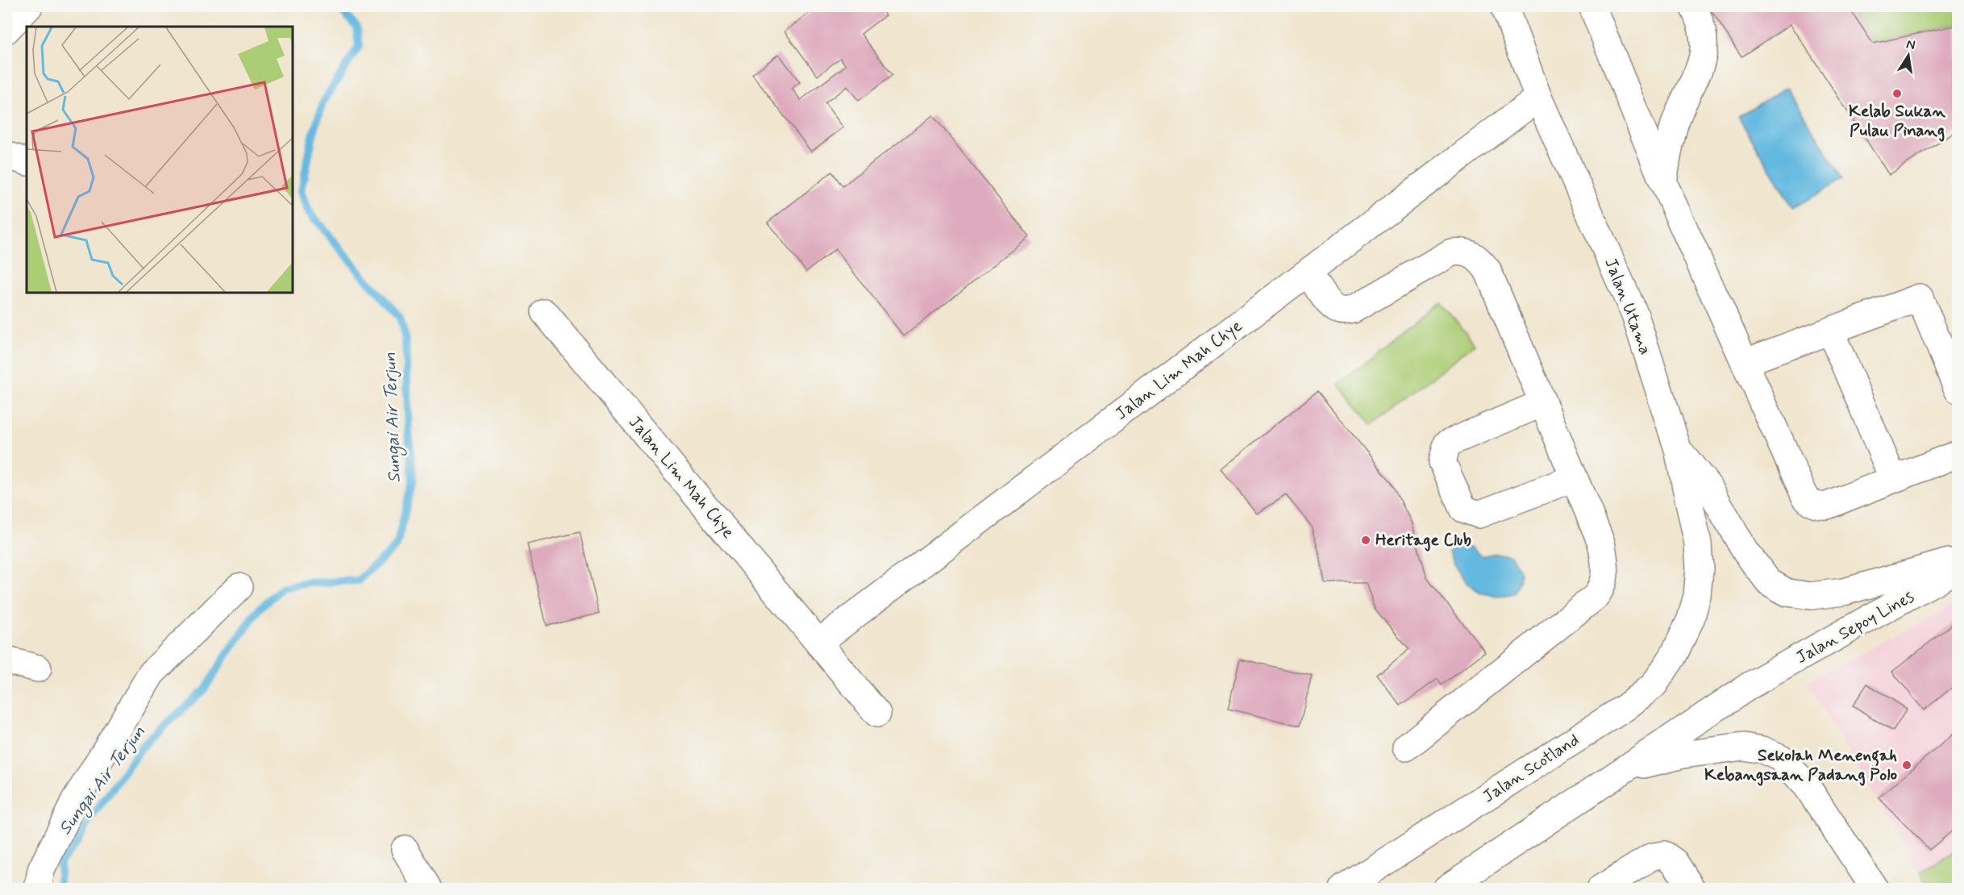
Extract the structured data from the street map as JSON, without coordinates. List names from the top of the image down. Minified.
{"streets":{"main road":["Jalan Utama","Jalan Lim Mah Chye","Jalan Sepoy Lines","Jalan Scotland"]},"crossings":[["Jalan Utama","Jalan Lim Mah Chye"],["Jalan Utama","Jalan Scotland"]],"water":["Sungai Air Terjun"],"places":["Kelab Sukan Pulau Pinang","Heritage Club","Sekolah Menengah Kebangsaan Padang Polo"],"north":"top"}
